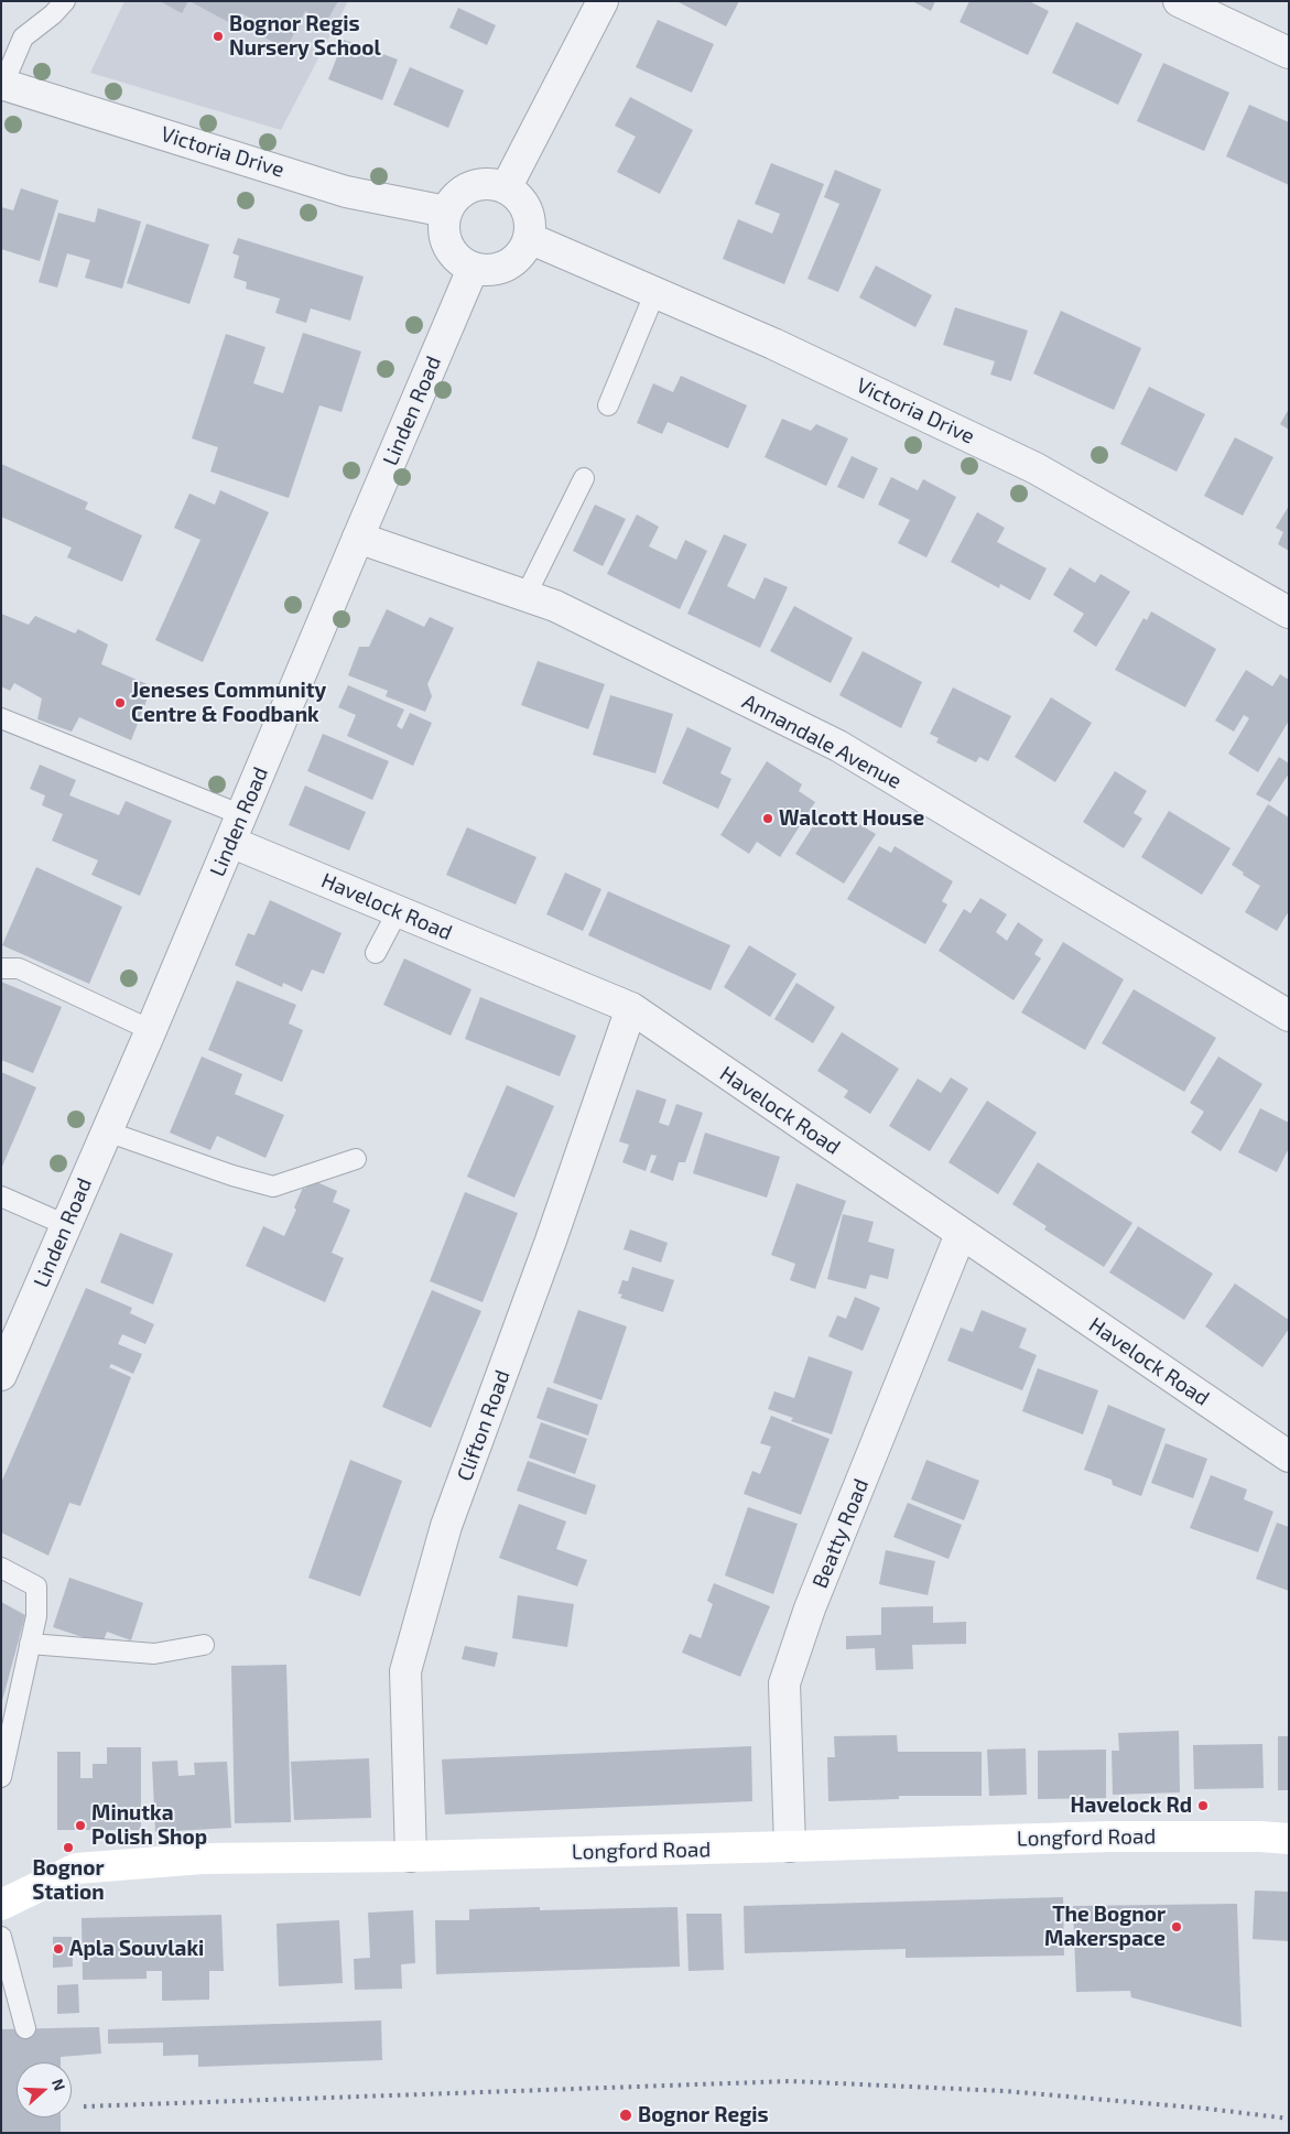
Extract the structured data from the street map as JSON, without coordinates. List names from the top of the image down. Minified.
{"streets":{"main road":["Longford Road"],"street":["Victoria Drive","Linden Road","Annandale Avenue","Havelock Road","Clifton Road","Beatty Road"]},"crossings":[["Victoria Drive","Linden Road"],["Linden Road","Annandale Avenue"],["Linden Road","Havelock Road"],["Havelock Road","Clifton Road"],["Havelock Road","Beatty Road"],["Clifton Road","Longford Road"],["Beatty Road","Longford Road"]],"places":["Bognor Regis Nursery School","Jeneses Community Centre & Foodbank","Walcott House","Havelock Rd","Minutka Polish Shop","Bognor Station","The Bognor Makerspace","Apla Souvlaki","Bognor Regis"],"north":"right"}
